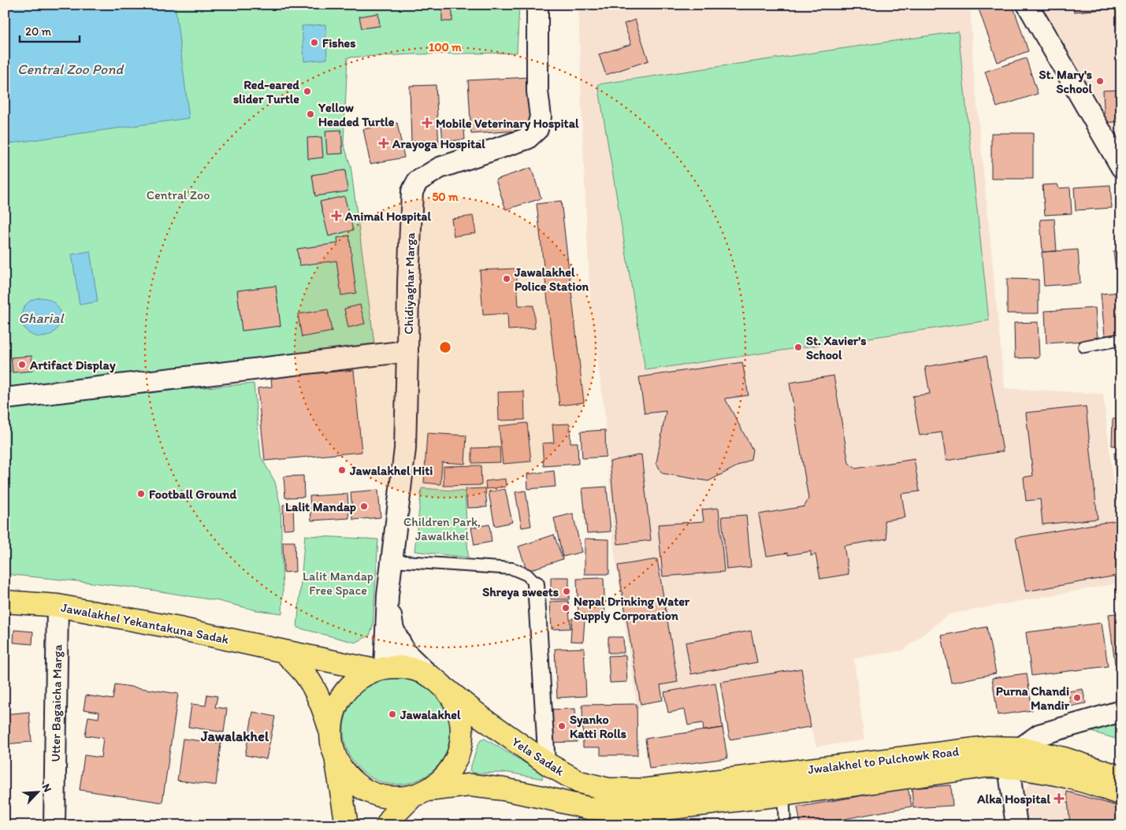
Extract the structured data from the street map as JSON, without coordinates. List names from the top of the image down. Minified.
{"streets":{"main road":["Jawalakhel Yekantakuna Sadak","Yela Sadak","Jwalakhel to Pulchowk Road"],"street":["Chidiyaghar Marga","Utter Bagaicha Marga"]},"crossings":[["Chidiyaghar Marga","Jawalakhel Yekantakuna Sadak"],["Chidiyaghar Marga","Yela Sadak"],["Jawalakhel Yekantakuna Sadak","Utter Bagaicha Marga"],["Jawalakhel Yekantakuna Sadak","Yela Sadak"],["Yela Sadak","Jwalakhel to Pulchowk Road"]],"districts":["Jawalakhel"],"water":["Central Zoo Pond","Gharial"],"parks":["Central Zoo","Children Park, Jawalkhel","Lalit Mandap Free Space"],"places":{"other":["Fishes","St. Mary's School","Red-eared slider Turtle","Yellow Headed Turtle","Jawalakhel Police Station","St. Xavier's School","Artifact Display","Jawalakhel Hiti","Football Ground","Lalit Mandap","Shreya sweets","Nepal Drinking Water Supply Corporation","Purna Chandi Mandir","Jawalakhel","Syanko Katti Rolls"],"health":["Mobile Veterinary Hospital","Arayoga Hospital","Animal Hospital","Alka Hospital"]},"scale_bar":"20 m","north":"top right","rings":["100 m","50 m"]}
